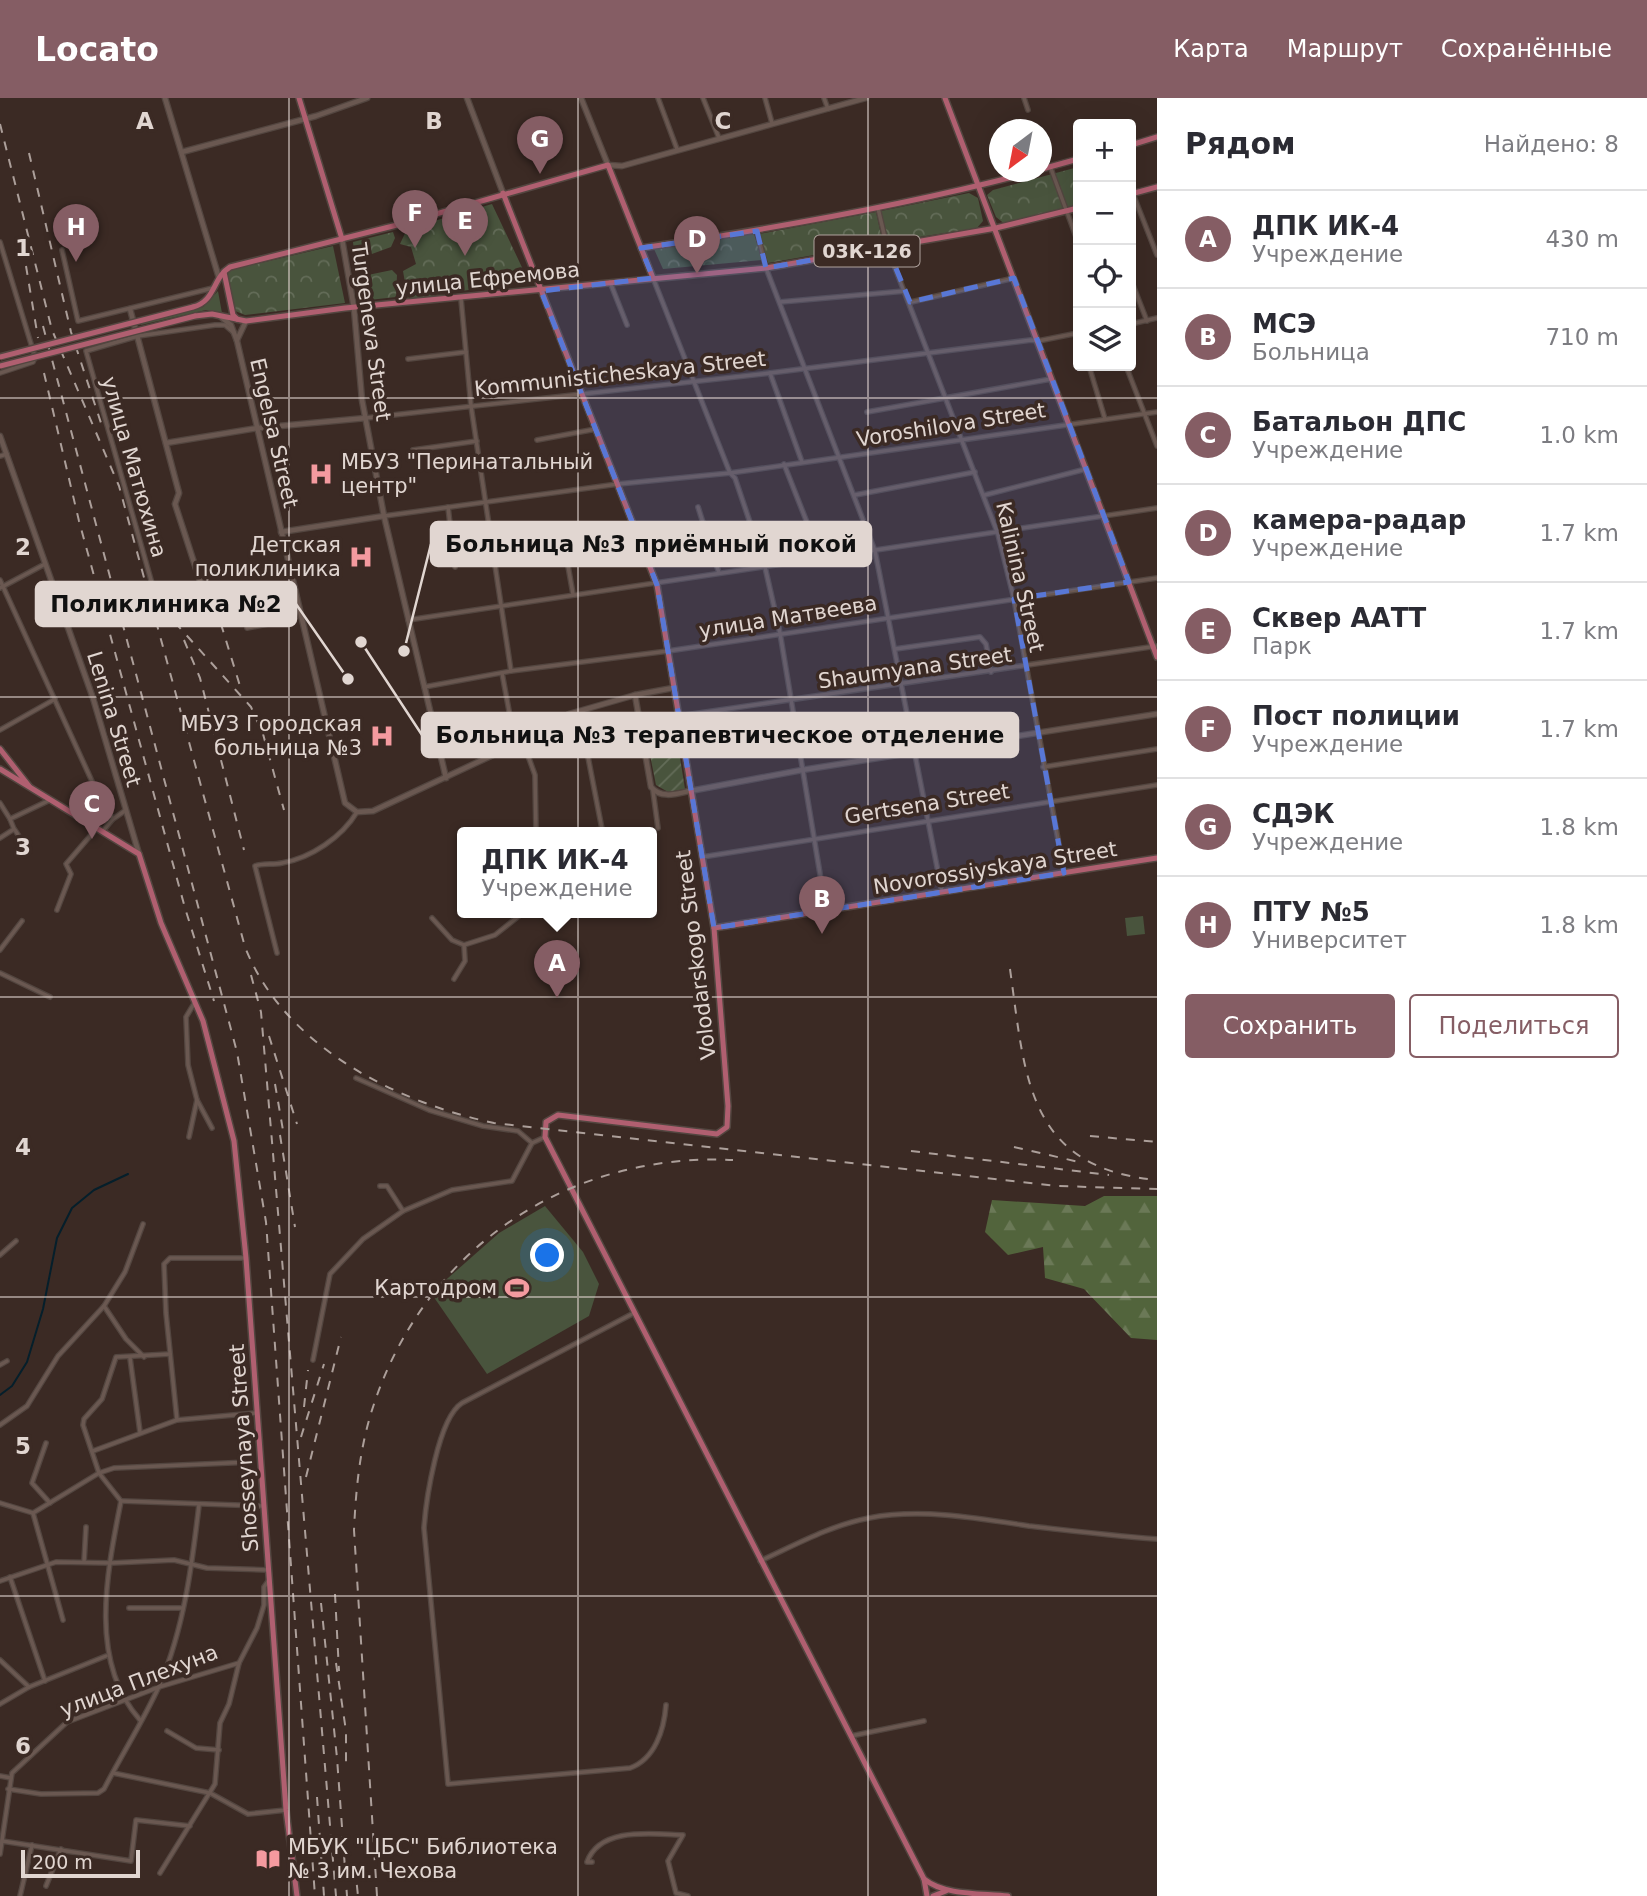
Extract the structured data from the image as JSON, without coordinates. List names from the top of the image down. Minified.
{"streets":{"main road":["03К-126","улица Ефремова","Turgeneva Street","Novorossiyskaya Street","Volodarskogo Street","Shosseynaya Street"],"street":["Kommunisticheskaya Street","Voroshilova Street","Engelsa Street","улица Матюхина","Kalinina Street","улица Матвеева","Shaumyana Street","Lenina Street","Gertsena Street","улица Плехуна"]},"crossings":[["03К-126","Kalinina Street"],["улица Ефремова","Turgeneva Street"],["улица Ефремова","Kalinina Street"],["улица Ефремова","Volodarskogo Street"],["Turgeneva Street","Kommunisticheskaya Street"],["Turgeneva Street","Voroshilova Street"],["Turgeneva Street","улица Матвеева"],["Kommunisticheskaya Street","Engelsa Street"],["Kommunisticheskaya Street","Kalinina Street"],["Kommunisticheskaya Street","Volodarskogo Street"],["Voroshilova Street","Engelsa Street"],["Voroshilova Street","Kalinina Street"],["Voroshilova Street","Volodarskogo Street"],["Kalinina Street","улица Матвеева"],["Kalinina Street","Shaumyana Street"],["Kalinina Street","Gertsena Street"],["Kalinina Street","Novorossiyskaya Street"],["улица Матвеева","Volodarskogo Street"],["Shaumyana Street","Volodarskogo Street"],["Lenina Street","Shosseynaya Street"],["Gertsena Street","Volodarskogo Street"],["Novorossiyskaya Street","Volodarskogo Street"]],"places":{"hospital":["МБУЗ \"Перинатальный центр\"","Детская поликлиника","МБУЗ Городская больница №3"],"other":["Больница №3 терапевтическое отделение","Больница №3 приёмный покой","Поликлиника №2"],"sports":["Картодром"],"library":["МБУК \"ЦБС\" Библиотека № 3 им. Чехова"]},"scale_bar":"200 m","north":"bottom left","page":{"header":"Locato","nav":["Карта","Маршрут","Сохранённые"],"heading":["Рядом","Найдено: 8"],"pins":["G","F","E","H","D","C","B","A"],"map_buttons":["+","−"],"list":[{"mark":"A","name":"ДПК ИК-4","note":"Учреждение","value":"430 m"},{"mark":"B","name":"МСЭ","note":"Больница","value":"710 m"},{"mark":"C","name":"Батальон ДПС","note":"Учреждение","value":"1.0 km"},{"mark":"D","name":"камера-радар","note":"Учреждение","value":"1.7 km"},{"mark":"E","name":"Сквер ААТТ","note":"Парк","value":"1.7 km"},{"mark":"F","name":"Пост полиции","note":"Учреждение","value":"1.7 km"},{"mark":"G","name":"СДЭК","note":"Учреждение","value":"1.8 km"},{"mark":"H","name":"ПТУ №5","note":"Университет","value":"1.8 km"}],"popup":["ДПК ИК-4","Учреждение"],"buttons":["Сохранить","Поделиться"],"scale":"200 m"},"grid":{"columns":["A","B","C"],"rows":["1","2","3","4","5","6"]}}
